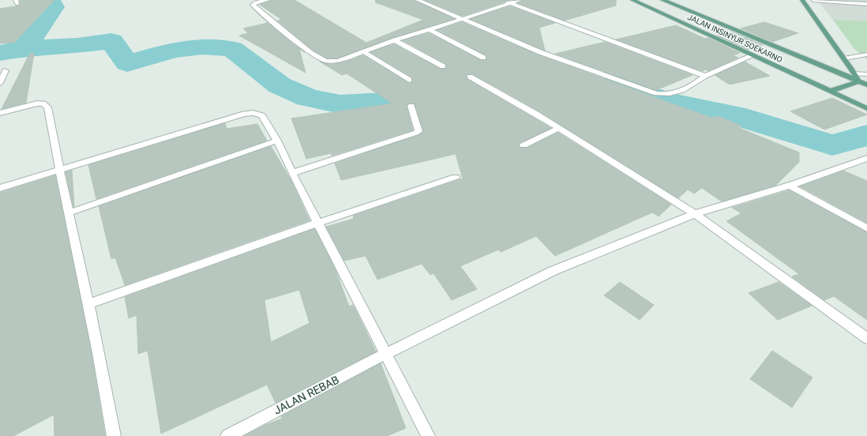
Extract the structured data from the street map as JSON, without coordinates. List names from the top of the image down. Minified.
{"streets":{"main road":["JALAN INSINYUR SOEKARNO"],"street":["JALAN REBAB"]}}
